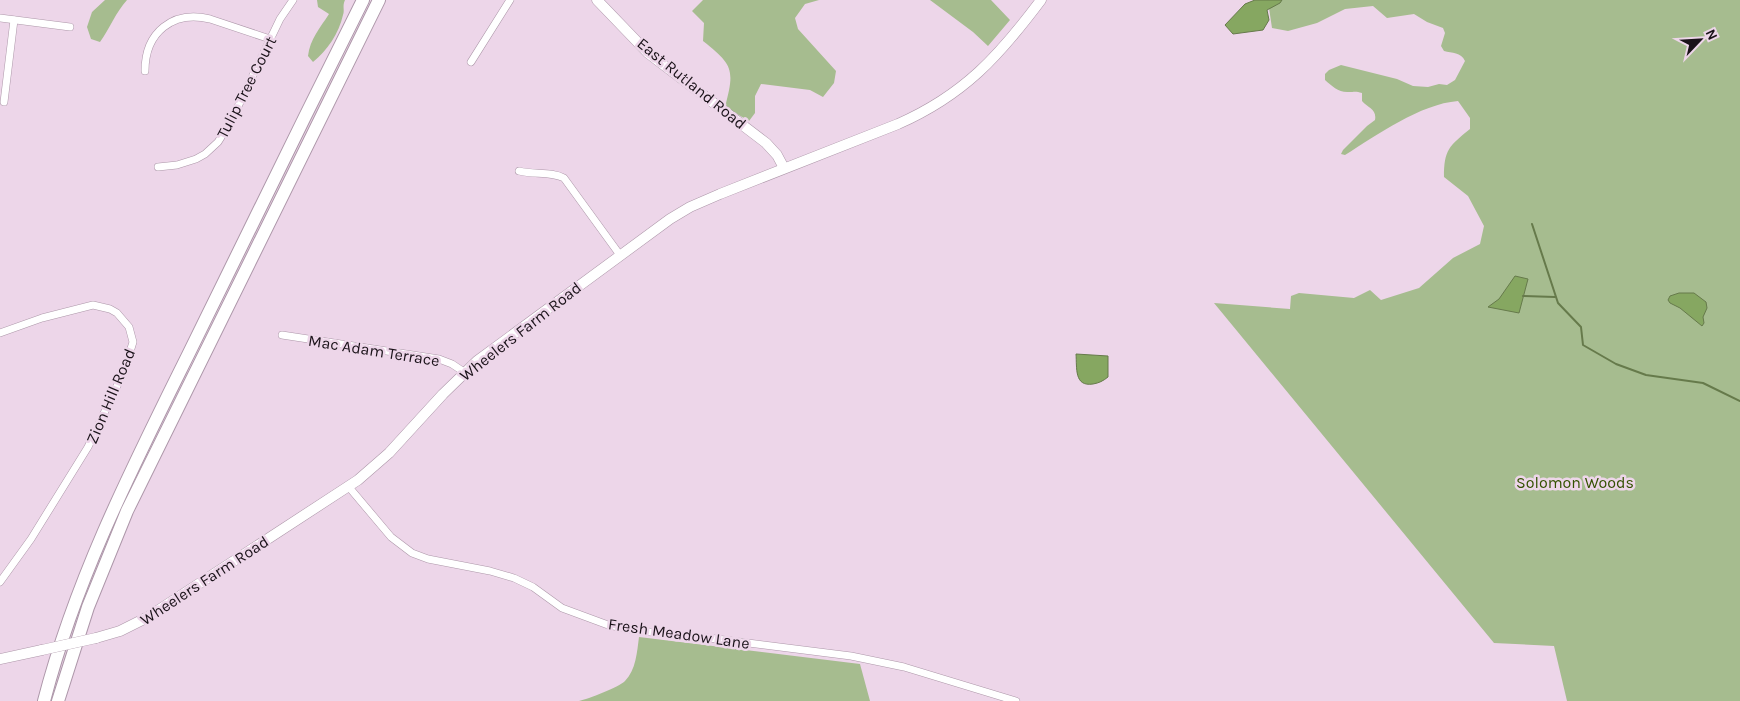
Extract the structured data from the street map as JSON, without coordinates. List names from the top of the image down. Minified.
{"streets":{"main road":["East Rutland Road","Wheelers Farm Road"],"street":["Tulip Tree Court","Mac Adam Terrace","Zion Hill Road","Fresh Meadow Lane"]},"crossings":[["East Rutland Road","Wheelers Farm Road"],["Wheelers Farm Road","Mac Adam Terrace"],["Wheelers Farm Road","Fresh Meadow Lane"]],"parks":["Solomon Woods"],"north":"top right"}
